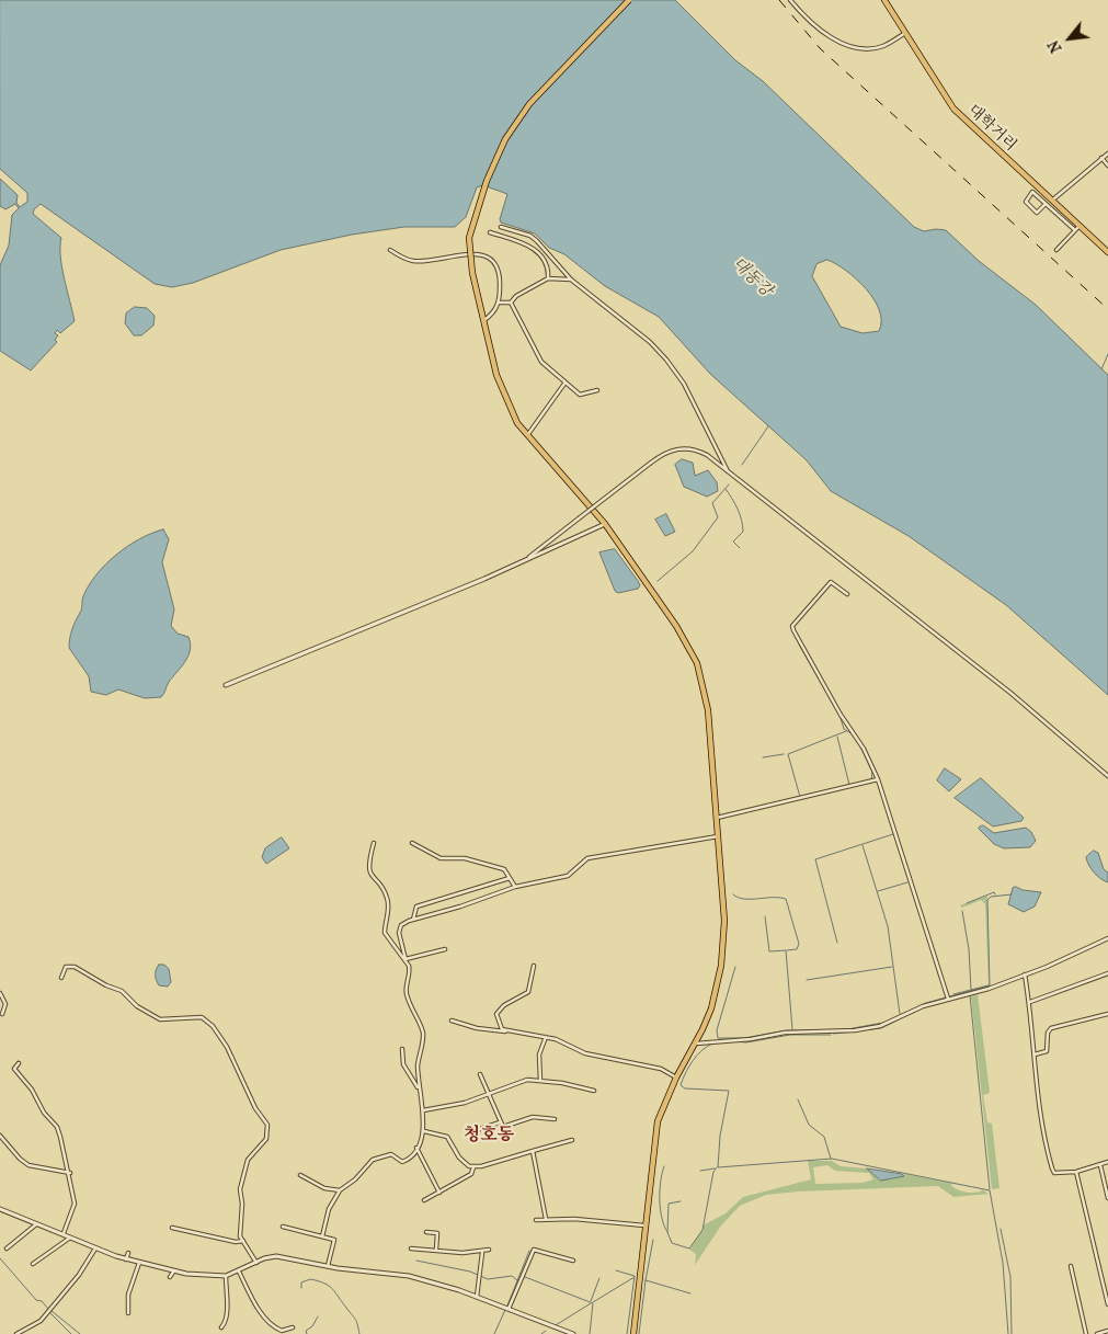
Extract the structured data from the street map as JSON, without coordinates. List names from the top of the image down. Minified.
{"streets":{"main road":["대학거리"]},"districts":["청호동"],"water":["대동강"],"north":"bottom left"}
